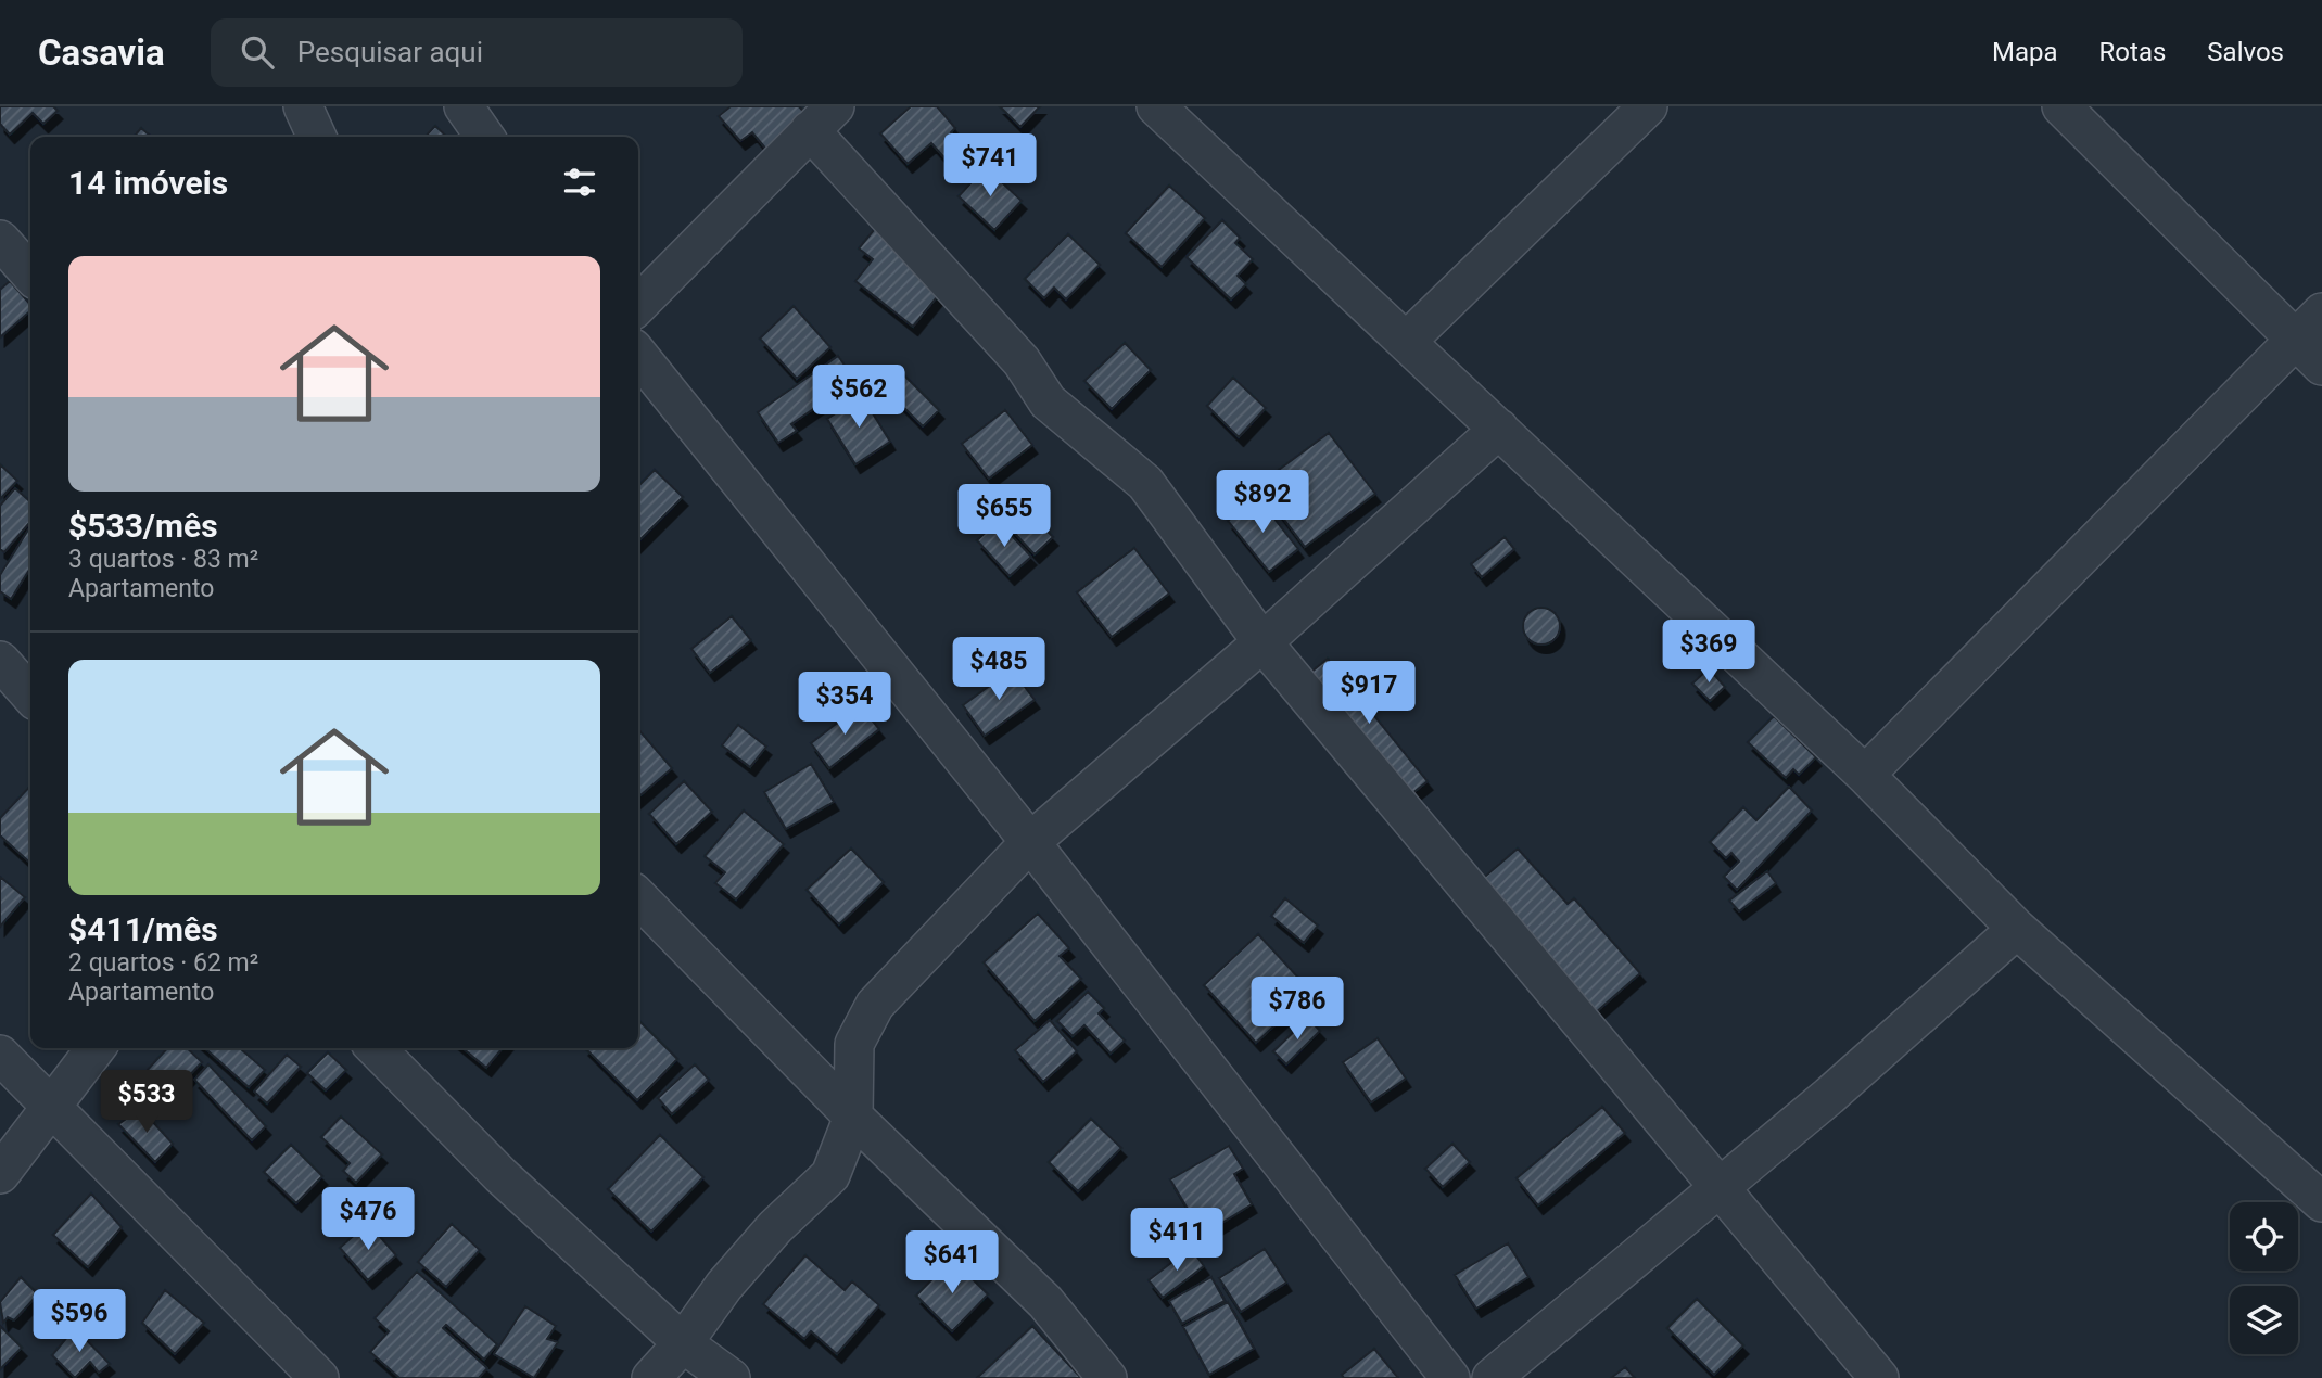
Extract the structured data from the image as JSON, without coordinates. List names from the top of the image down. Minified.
{"page":{"header":"Casavia","search":"Pesquisar aqui","nav":["Mapa","Rotas","Salvos"],"price":["$741","$562","$892","$655","$369","$485","$917","$354","$786","$533","$476","$411","$641","$596"],"heading":"14 imóveis","list":[{"name":"$533/mês","note":"3 quartos · 83 m² · Apartamento"},{"name":"$411/mês","note":"2 quartos · 62 m² · Apartamento"}]}}
